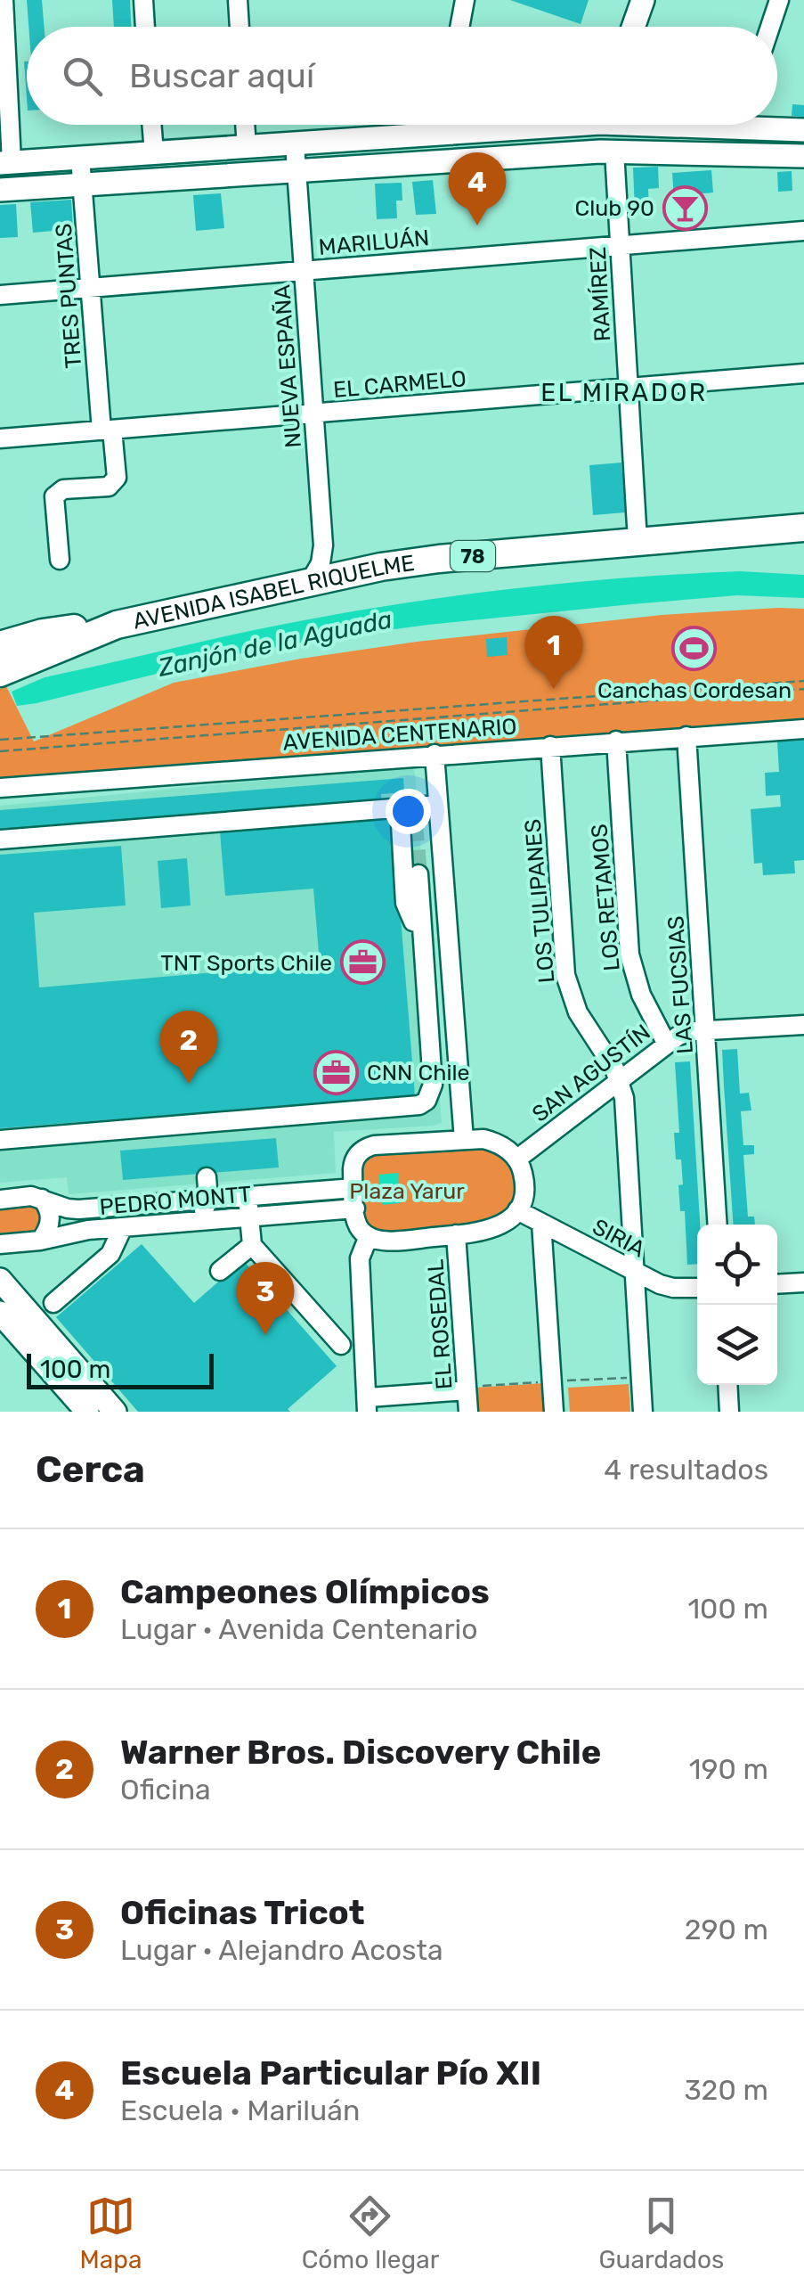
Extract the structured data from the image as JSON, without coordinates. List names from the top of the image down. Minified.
{"streets":{"highway":["78","AVENIDA ISABEL RIQUELME"],"street":["MARILUÁN","RAMÍREZ","TRES PUNTAS","NUEVA ESPAÑA","EL CARMELO","AVENIDA CENTENARIO","LOS RETAMOS","LOS TULIPANES","LAS FUCSIAS","SAN AGUSTÍN","PEDRO MONTT","SIRIA","EL ROSEDAL"]},"crossings":[["MARILUÁN","RAMÍREZ"],["MARILUÁN","TRES PUNTAS"],["MARILUÁN","NUEVA ESPAÑA"],["RAMÍREZ","EL CARMELO"],["RAMÍREZ","AVENIDA ISABEL RIQUELME"],["TRES PUNTAS","EL CARMELO"],["NUEVA ESPAÑA","EL CARMELO"],["NUEVA ESPAÑA","AVENIDA ISABEL RIQUELME"],["AVENIDA CENTENARIO","LOS RETAMOS"],["AVENIDA CENTENARIO","LOS TULIPANES"],["AVENIDA CENTENARIO","LAS FUCSIAS"],["LOS RETAMOS","SAN AGUSTÍN"],["LOS TULIPANES","SAN AGUSTÍN"],["LOS TULIPANES","SIRIA"],["LAS FUCSIAS","SAN AGUSTÍN"]],"districts":["EL MIRADOR"],"water":["Zanjón de la Aguada"],"parks":["Plaza Yarur"],"places":{"bar":["Club 90"],"sports":["Canchas Cordesan"],"office":["TNT Sports Chile","CNN Chile"]},"scale_bar":"100 m","page":{"search":"Buscar aquí","pins":["4","1","2","3"],"scale":"100 m","heading":["Cerca","4 resultados"],"list":[{"mark":"1","name":"Campeones Olímpicos","note":"Lugar · Avenida Centenario","value":"100 m"},{"mark":"2","name":"Warner Bros. Discovery Chile","note":"Oficina","value":"190 m"},{"mark":"3","name":"Oficinas Tricot","note":"Lugar · Alejandro Acosta","value":"290 m"},{"mark":"4","name":"Escuela Particular Pío XII","note":"Escuela · Mariluán","value":"320 m"}],"nav":["Mapa","Cómo llegar","Guardados"]}}
